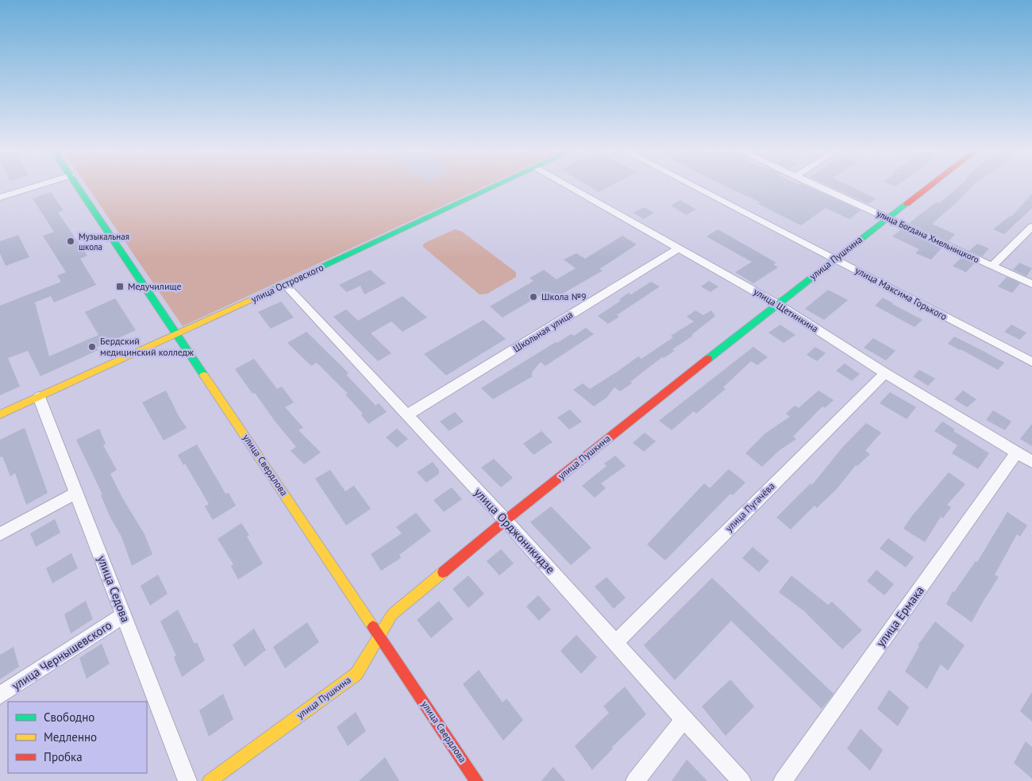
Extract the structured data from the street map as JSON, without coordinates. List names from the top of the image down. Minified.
{"streets":{"street":["улица Богдана Хмельницкого","улица Пушкина","улица Островского","улица Максима Горького","улица Щетинкина","Школьная улица","улица Свердлова","улица Пугачёва","улица Орджоникидзе","улица Седова","улица Ермака","улица Чернышевского"]},"crossings":[["улица Богдана Хмельницкого","улица Пушкина"],["улица Пушкина","улица Максима Горького"],["улица Пушкина","улица Щетинкина"],["улица Пушкина","улица Свердлова"],["улица Пушкина","улица Орджоникидзе"],["улица Островского","улица Свердлова"],["улица Островского","улица Орджоникидзе"],["улица Островского","улица Седова"],["улица Щетинкина","Школьная улица"],["улица Щетинкина","улица Пугачёва"],["улица Щетинкина","улица Ермака"],["Школьная улица","улица Орджоникидзе"],["улица Пугачёва","улица Орджоникидзе"],["улица Седова","улица Чернышевского"]],"places":{"other":["Музыкальная школа","Школа №9","Бердский медицинский колледж"],"transit":["Медучилище"]},"legend":["Свободно","Медленно","Пробка"]}
